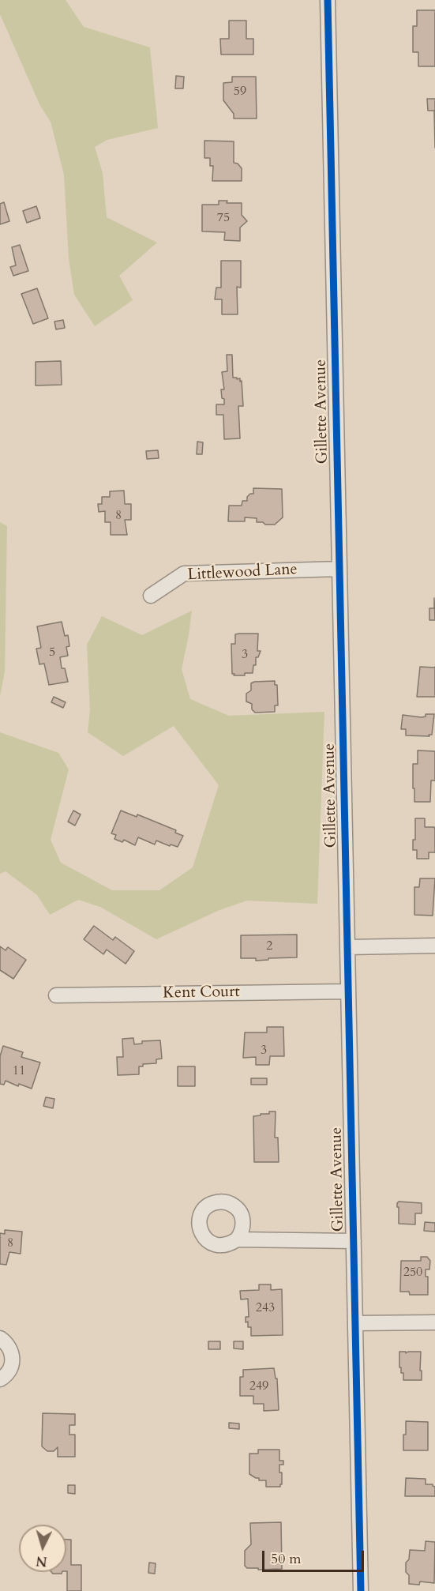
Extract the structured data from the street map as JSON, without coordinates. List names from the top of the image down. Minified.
{"streets":{"street":["Gillette Avenue","Littlewood Lane","Kent Court"]},"crossings":[["Gillette Avenue","Littlewood Lane"],["Gillette Avenue","Kent Court"]],"house_numbers":["59","75","8","5","3","2","3","11","8","250","243","249"],"scale_bar":"50 m","north":"bottom"}
